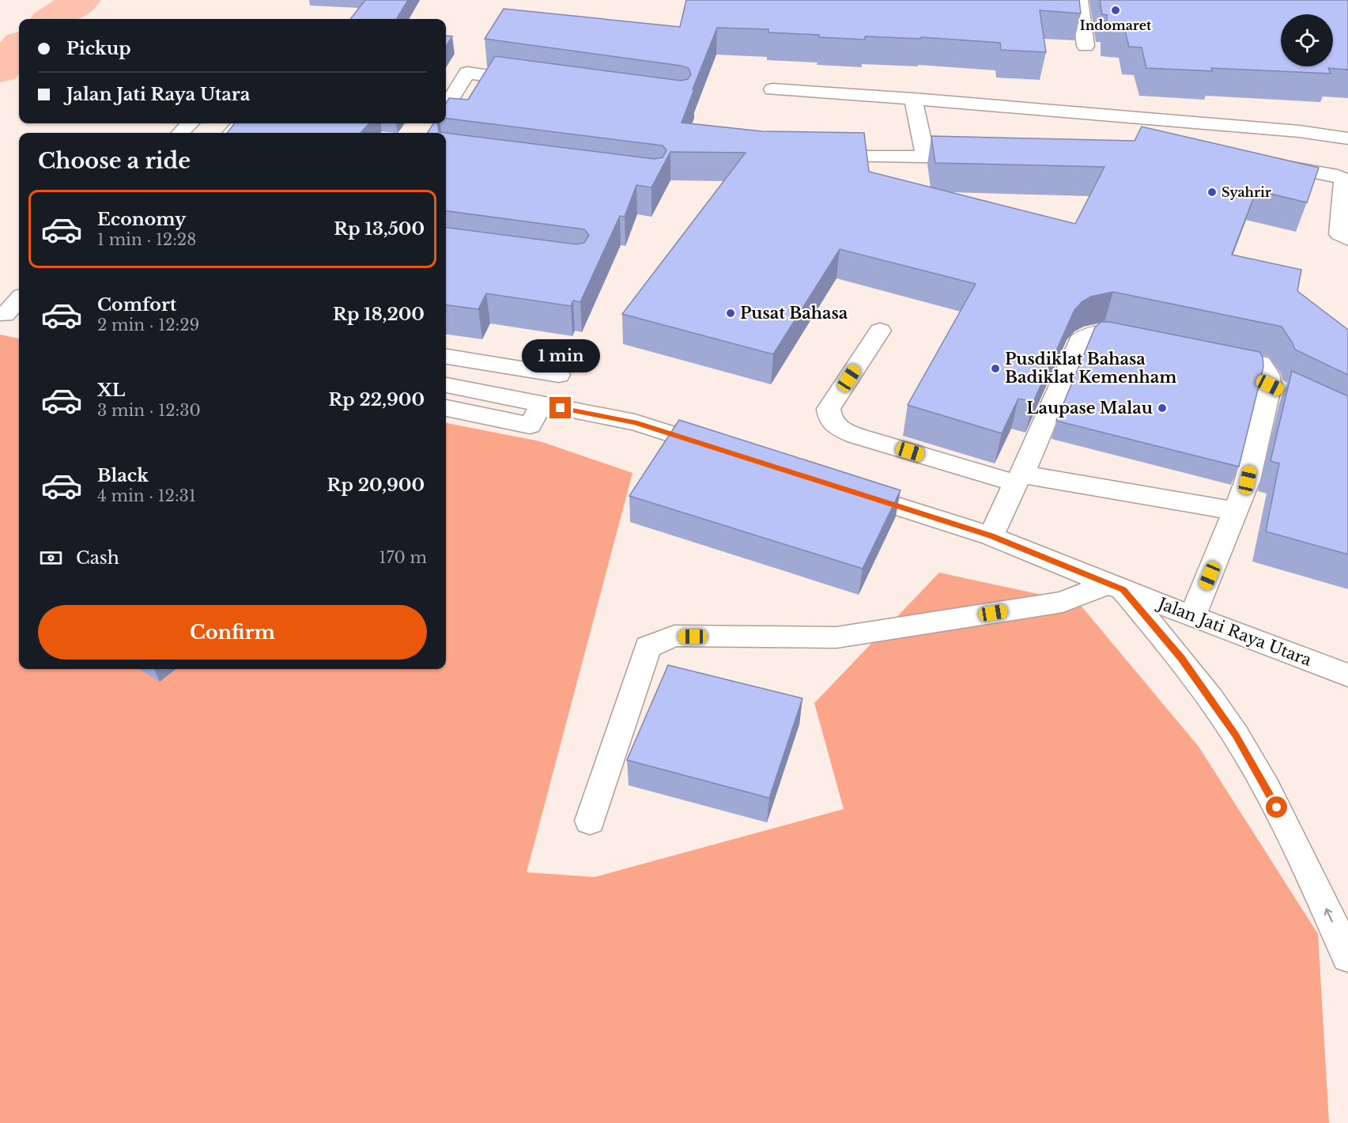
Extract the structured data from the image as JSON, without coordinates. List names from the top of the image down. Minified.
{"streets":{"street":["Jalan Jati Raya Utara"]},"places":["Indomaret","Syahrir","Pusat Bahasa","Pusdiklat Bahasa Badiklat Kemenham","Laupase Malau"],"page":{"banner":["Pickup","Jalan Jati Raya Utara"],"heading":"Choose a ride","list":[{"name":"Economy","note":"1 min · 12:28","value":"Rp 13,500"},{"name":"Comfort","note":"2 min · 12:29","value":"Rp 18,200"},{"name":"XL","note":"3 min · 12:30","value":"Rp 22,900"},{"name":"Black","note":"4 min · 12:31","value":"Rp 20,900"}],"bubble":"1 min","pay":["Cash","170 m"],"buttons":"Confirm"}}
